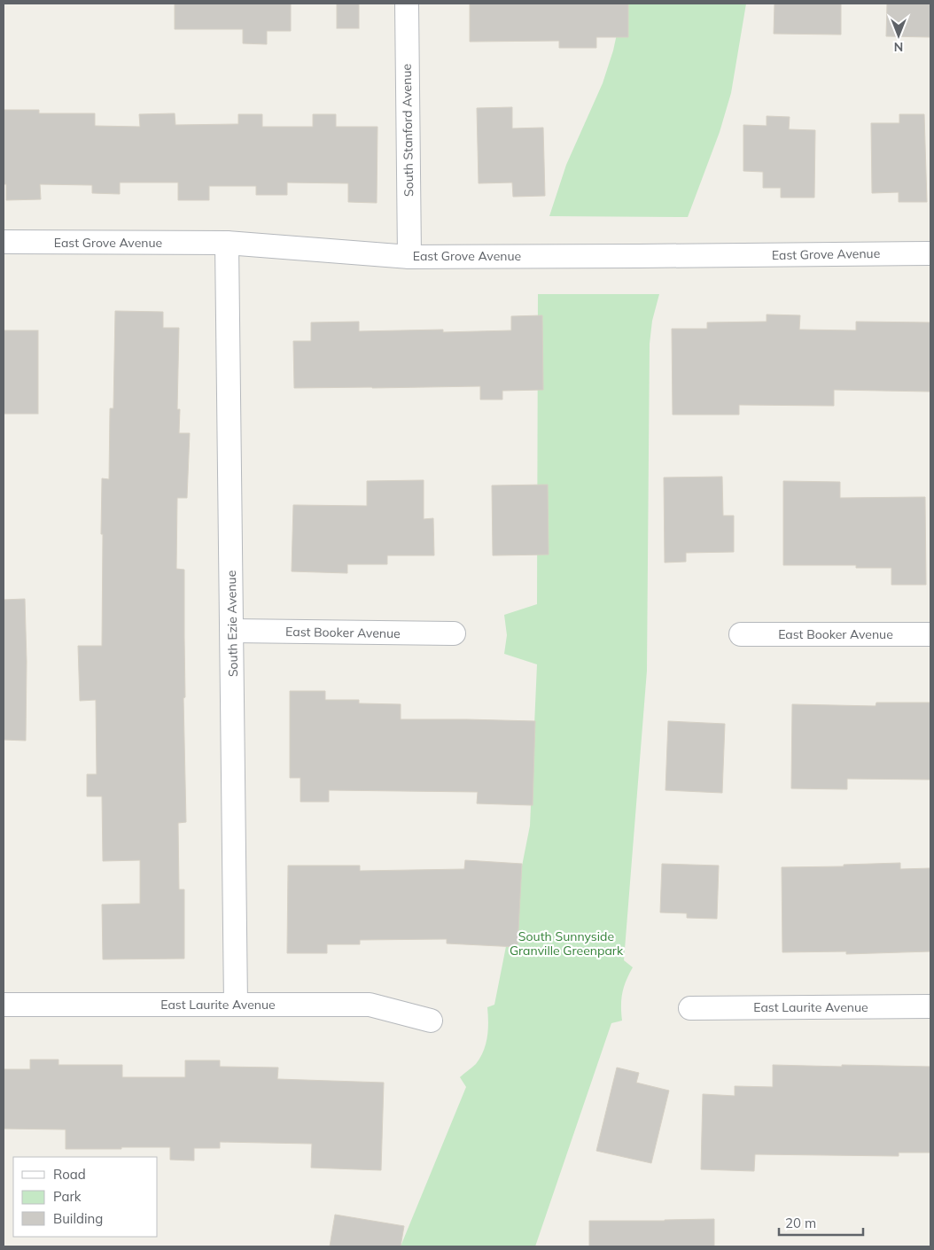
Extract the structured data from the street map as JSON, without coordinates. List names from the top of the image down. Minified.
{"streets":{"street":["South Stanford Avenue","East Grove Avenue","South Ezie Avenue","East Booker Avenue","East Laurite Avenue"]},"crossings":[["South Stanford Avenue","East Grove Avenue"],["East Grove Avenue","South Ezie Avenue"],["South Ezie Avenue","East Booker Avenue"],["South Ezie Avenue","East Laurite Avenue"]],"parks":["South Sunnyside Granville Greenpark"],"legend":["Road","Park","Building"],"scale_bar":"20 m","north":"bottom"}
